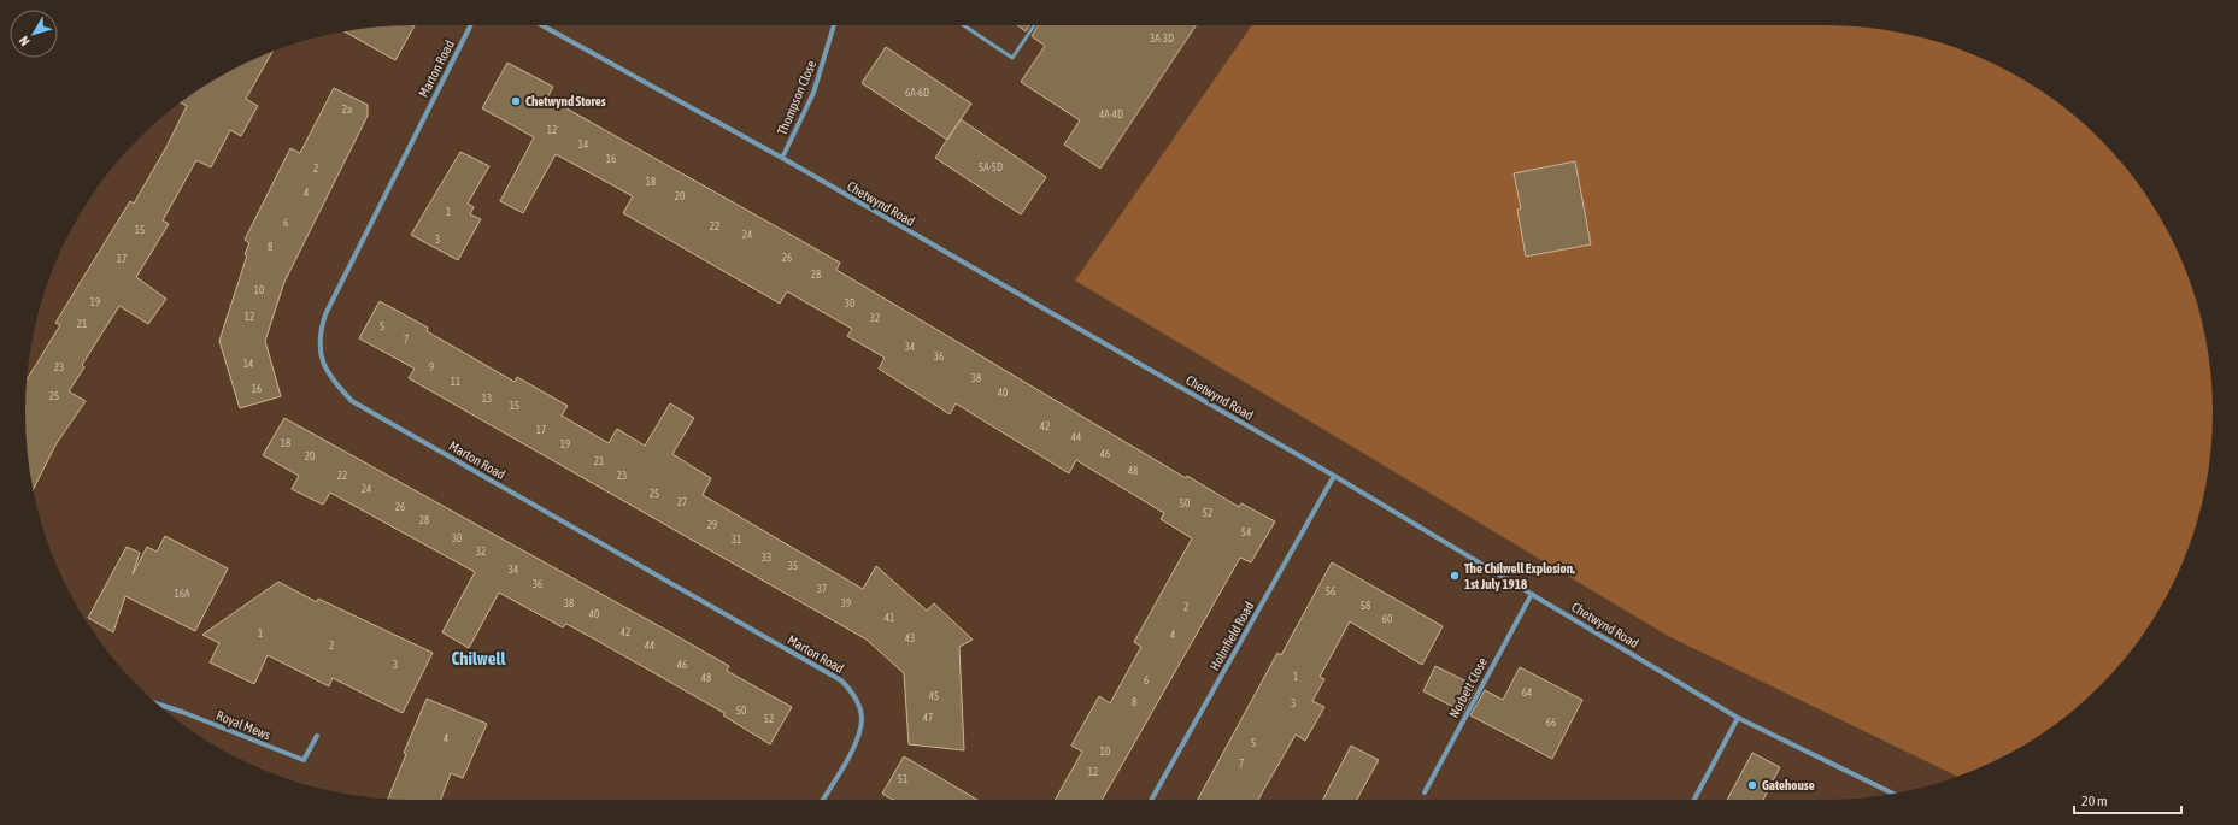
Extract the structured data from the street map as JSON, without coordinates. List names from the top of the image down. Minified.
{"streets":{"street":["Marton Road","Thompson Close","Chetwynd Road","Holmfield Road","Norbett Close","Royal Mews"]},"crossings":[["Thompson Close","Chetwynd Road"],["Chetwynd Road","Holmfield Road"],["Chetwynd Road","Norbett Close"]],"districts":["Chilwell"],"places":["Chetwynd Stores","The Chilwell Explosion, 1st July 1918","Gatehouse"],"house_numbers":["3A-3D","6A-6D","2a","4A-4D","12","14","16","5A-5D","2","18","4","20","1","6","22","15","24","3","8","26","17","28","10","19","30","12","32","21","5","7","34","36","14","23","9","38","11","16","40","25","13","15","42","17","44","18","19","46","20","21","48","22","23","24","25","27","50","26","52","28","29","54","30","31","32","33","35","34","36","37","56","16A","38","39","58","2","40","41","60","42","1","4","43","2","44","3","46","1","48","6","64","45","8","3","50","47","52","66","4","5","10","7","12","51"],"scale_bar":"20 m","north":"bottom left"}
